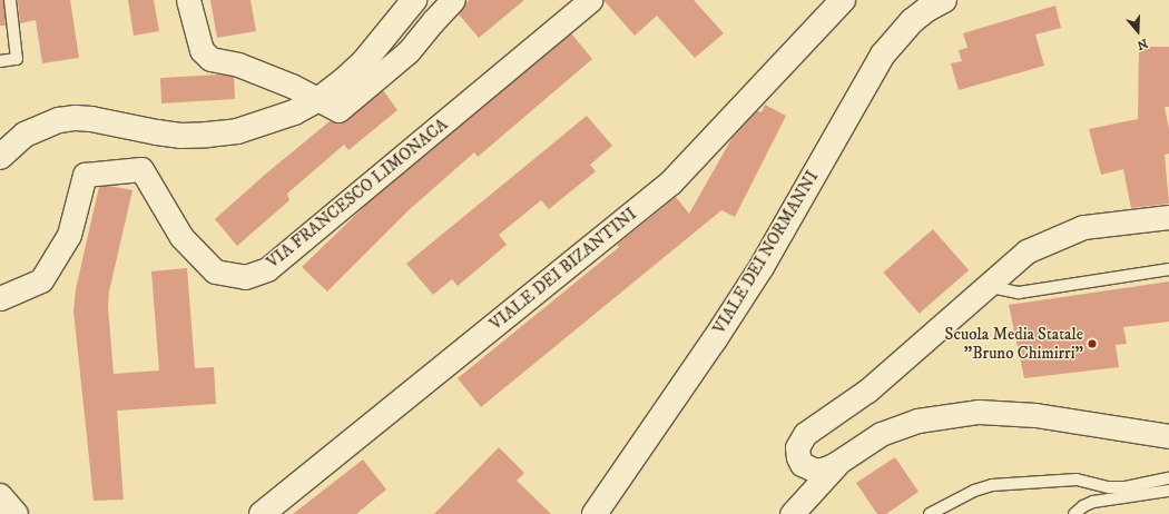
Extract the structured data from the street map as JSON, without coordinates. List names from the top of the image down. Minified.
{"streets":{"street":["VIA FRANCESCO LIMONACA","VIALE DEI NORMANNI","VIALE DEI BIZANTINI"]},"places":["Scuola Media Statale \"Bruno Chimirri\""],"north":"bottom"}
